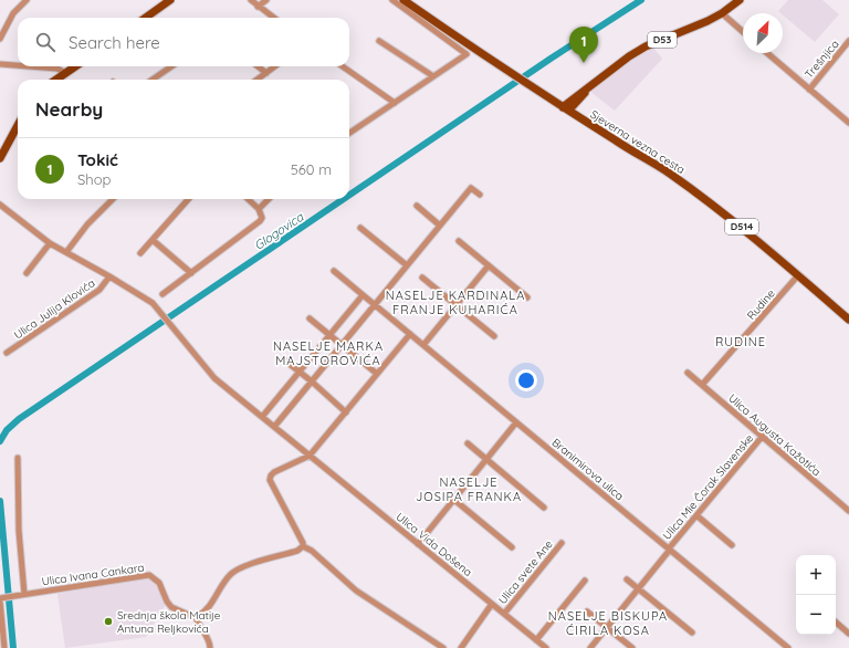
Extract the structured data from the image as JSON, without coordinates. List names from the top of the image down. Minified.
{"streets":{"main road":["D53","Sjeverna vezna cesta","D514"],"street":["Trešnjica","Rudine","Ulica Julija Klovića","Ulica Augusta Kažotića","Branimirova ulica","Ulica Mie Čorak Slavenske","Ulica Vida Došena","Ulica svete Ane","Ulica Ivana Cankara"]},"crossings":[["D53","Sjeverna vezna cesta"],["Sjeverna vezna cesta","Rudine"],["Rudine","Ulica Augusta Kažotića"],["Ulica Julija Klovića","Ulica Vida Došena"],["Ulica Augusta Kažotića","Ulica Mie Čorak Slavenske"],["Branimirova ulica","Ulica Mie Čorak Slavenske"],["Ulica Vida Došena","Ulica svete Ane"]],"districts":["NASELJE KARDINALA FRANJE KUHARIĆA","RUDINE","NASELJE MARKA MAJSTOROVIĆA","NASELJE JOSIPA FRANKA","NASELJE BISKUPA ĆIRILA KOSA"],"water":["Glogovica"],"places":["Srednja škola Matije Antuna Reljkovića"],"north":"top right","page":{"search":"Search here","pins":"1","heading":"Nearby","list":[{"mark":"1","name":"Tokić","note":"Shop","value":"560 m"}],"map_buttons":["+","−"]}}
